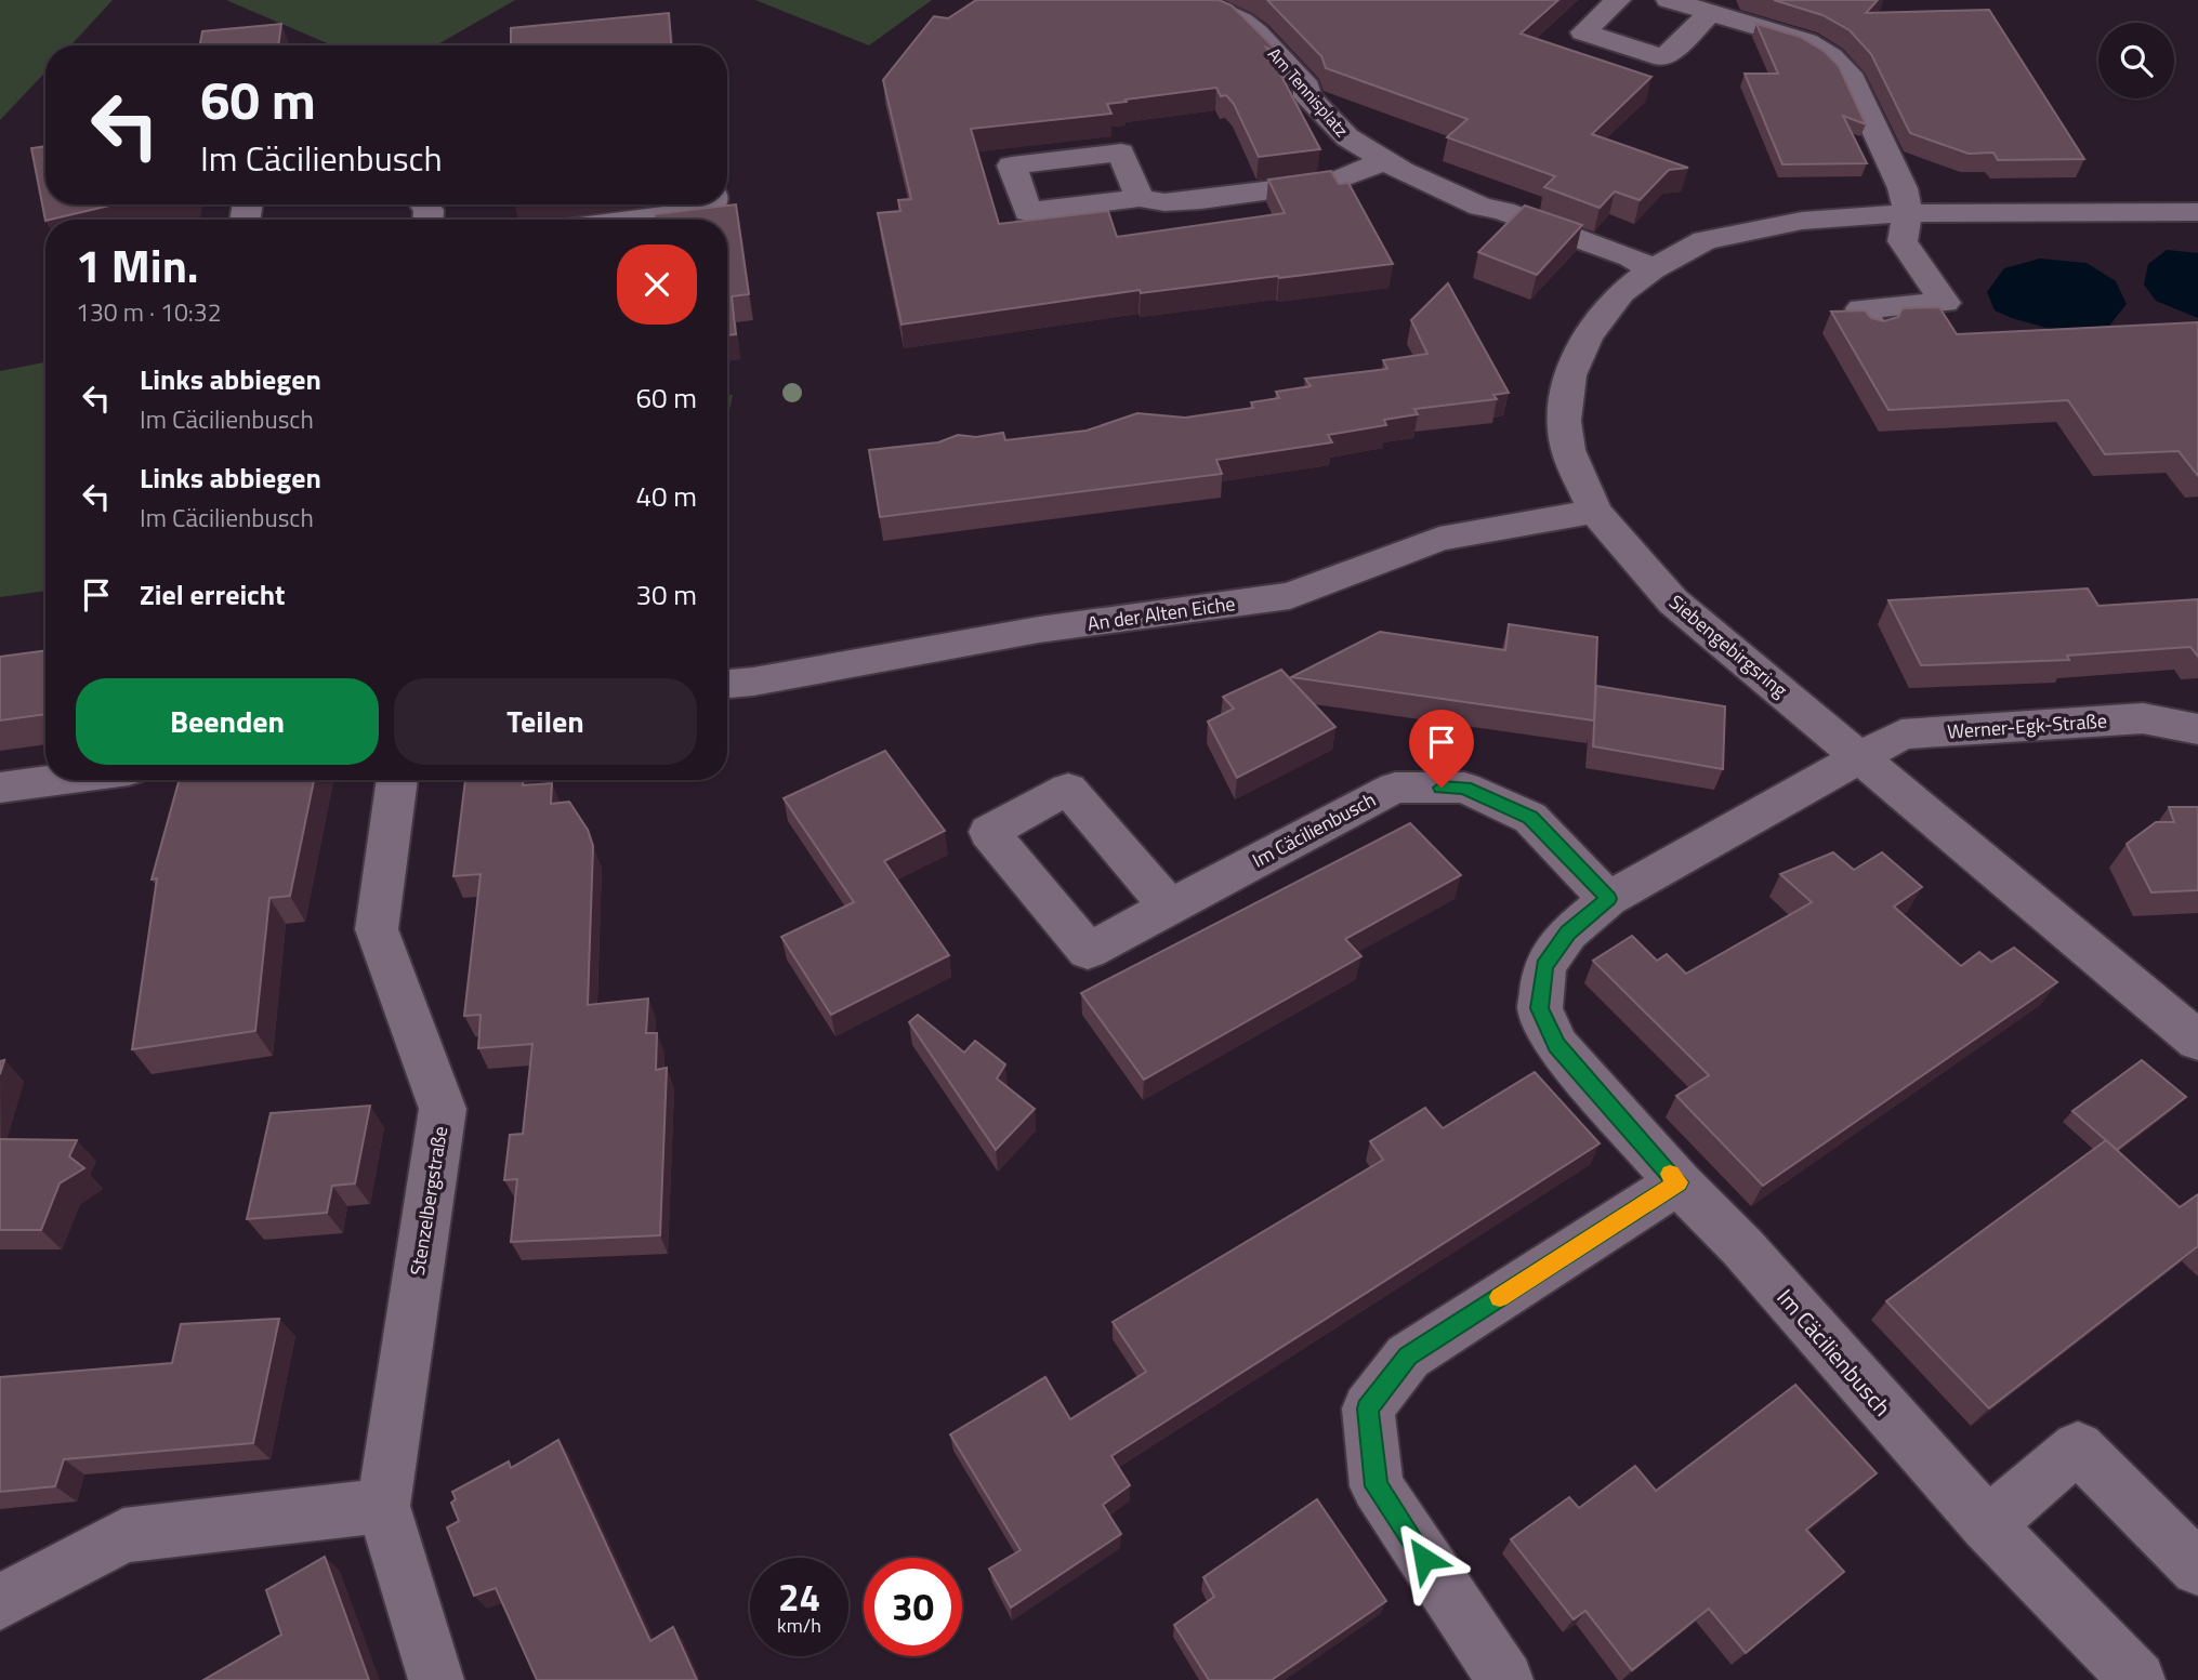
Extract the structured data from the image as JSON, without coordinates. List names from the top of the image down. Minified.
{"streets":{"street":["Am Tennisplatz","An der Alten Eiche","Siebengebirgsring","Werner-Egk-Straße","Im Cäcilienbusch","Stenzelbergstraße"]},"crossings":[["Am Tennisplatz","Siebengebirgsring"],["An der Alten Eiche","Siebengebirgsring"],["Siebengebirgsring","Werner-Egk-Straße"],["Siebengebirgsring","Im Cäcilienbusch"],["Werner-Egk-Straße","Im Cäcilienbusch"]],"page":{"turn":["60 m","Im Cäcilienbusch"],"heading":["1 Min.","130 m · 10:32"],"list":[{"name":"Links abbiegen","note":"Im Cäcilienbusch","value":"60 m"},{"name":"Links abbiegen","note":"Im Cäcilienbusch","value":"40 m"},{"name":"Ziel erreicht","value":"30 m"}],"buttons":["Beenden","Teilen"],"speed":"24 km/h","limit":"30"}}
